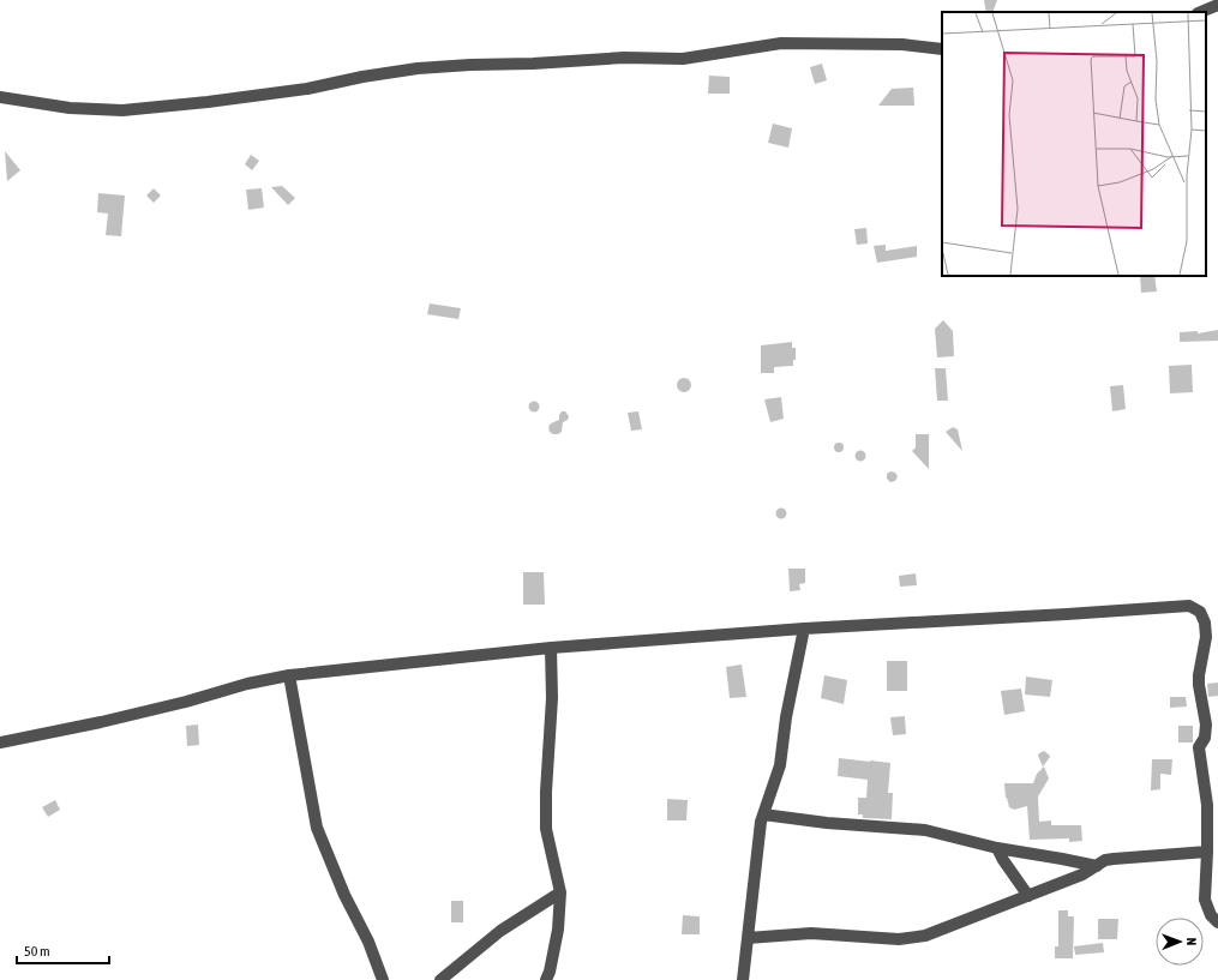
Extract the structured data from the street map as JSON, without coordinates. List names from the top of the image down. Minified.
{"scale_bar":"50 m","north":"right"}
